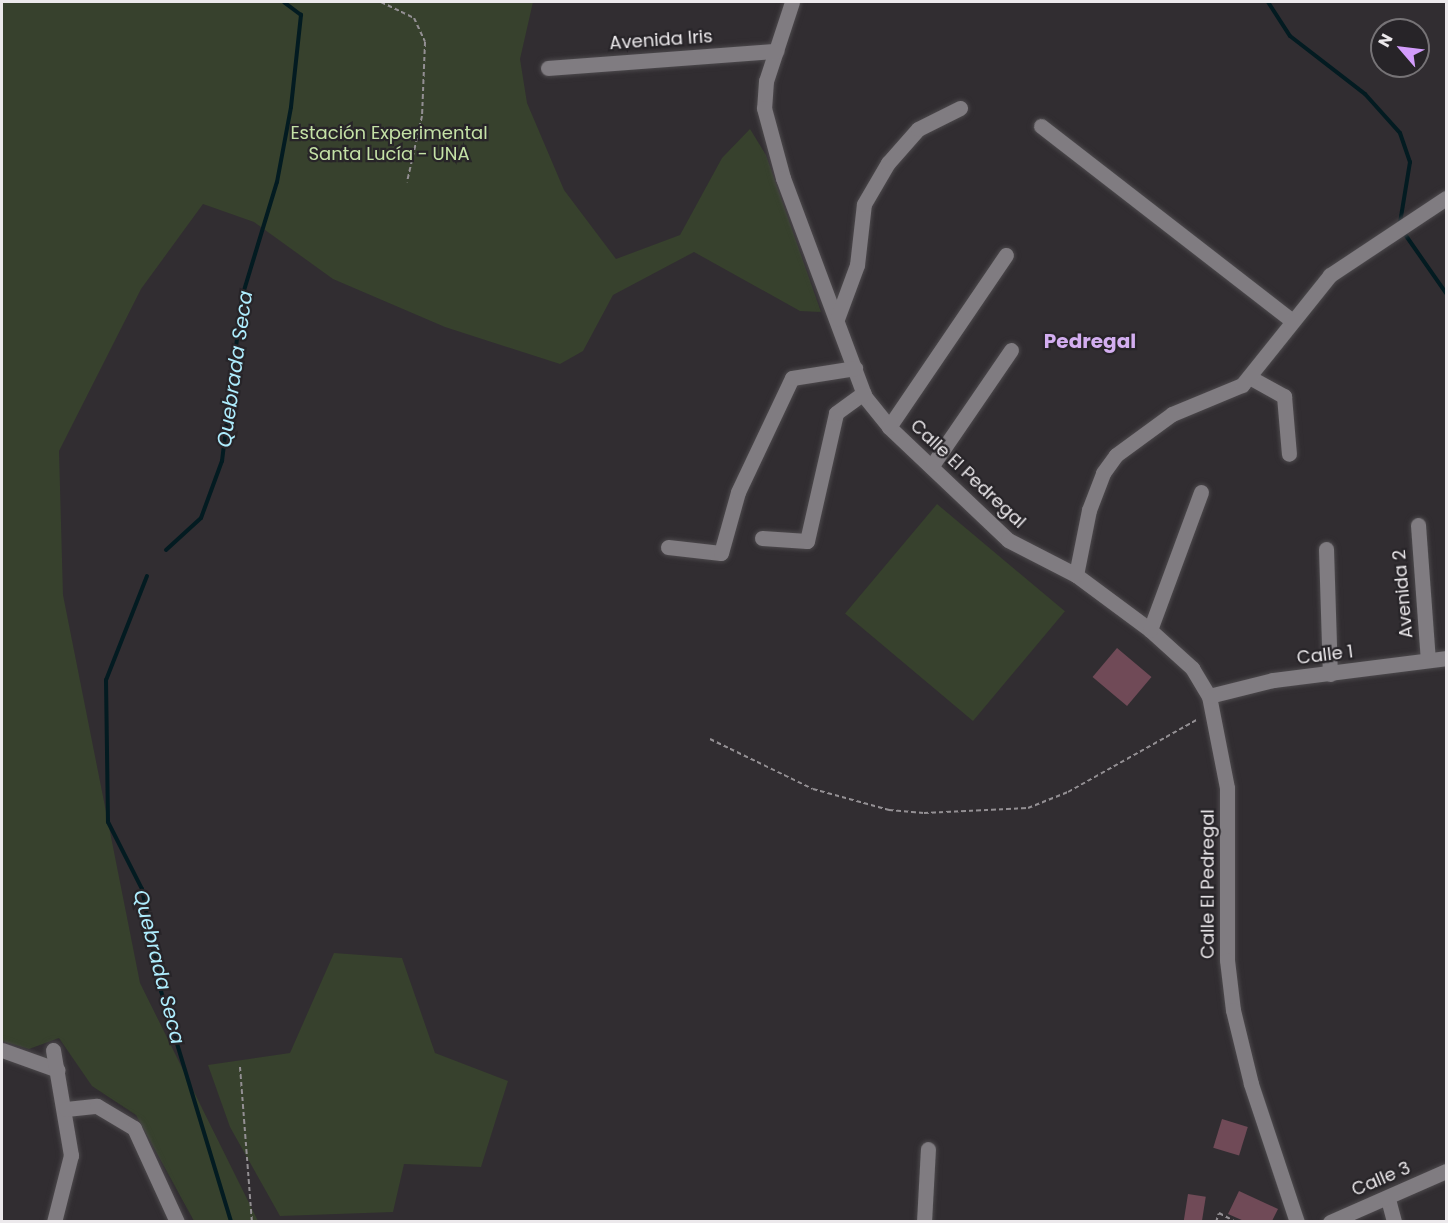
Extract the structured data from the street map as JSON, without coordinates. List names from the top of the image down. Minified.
{"streets":{"street":["Avenida Iris","Calle El Pedregal","Avenida 2","Calle 1","Calle 3"]},"crossings":[["Avenida Iris","Calle El Pedregal"],["Calle El Pedregal","Calle 1"],["Avenida 2","Calle 1"]],"districts":["Pedregal"],"water":["Quebrada Seca"],"parks":["Estación Experimental Santa Lucía - UNA"],"north":"top left"}
